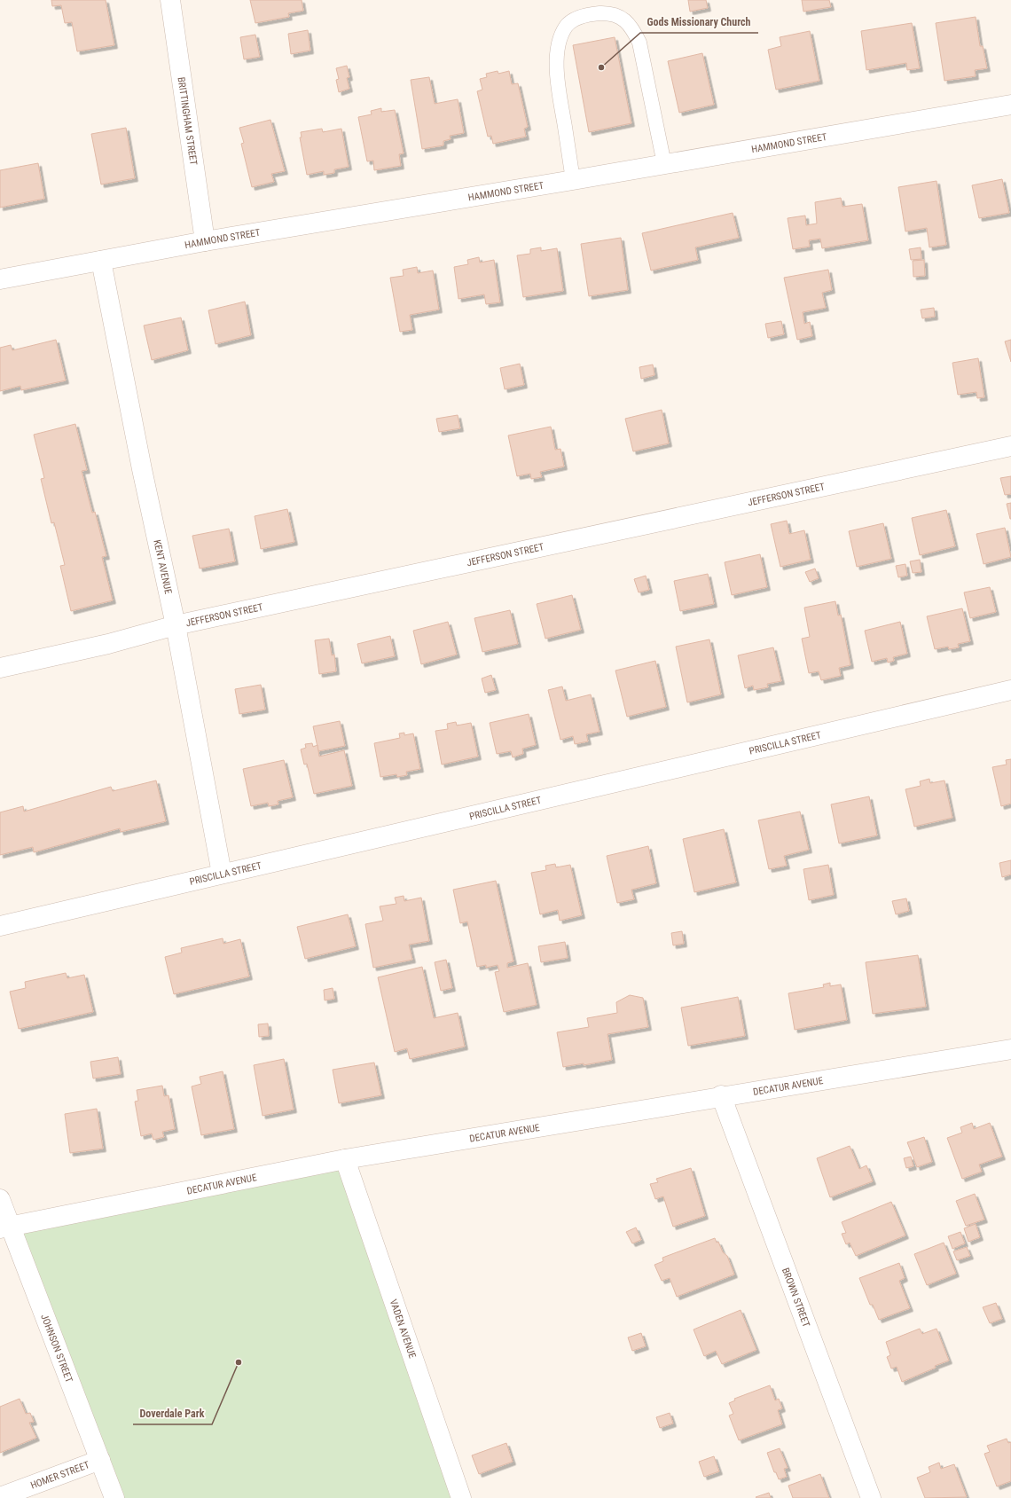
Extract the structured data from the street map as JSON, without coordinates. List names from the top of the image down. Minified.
{"streets":{"street":["BRITTINGHAM STREET","HAMMOND STREET","JEFFERSON STREET","KENT AVENUE","PRISCILLA STREET","DECATUR AVENUE","BROWN STREET","VADEN AVENUE","JOHNSON STREET","HOMER STREET"]},"crossings":[["BRITTINGHAM STREET","HAMMOND STREET"],["HAMMOND STREET","KENT AVENUE"],["JEFFERSON STREET","KENT AVENUE"],["KENT AVENUE","PRISCILLA STREET"],["DECATUR AVENUE","BROWN STREET"],["DECATUR AVENUE","VADEN AVENUE"],["DECATUR AVENUE","JOHNSON STREET"],["JOHNSON STREET","HOMER STREET"]],"places":["Gods Missionary Church","Doverdale Park"]}
